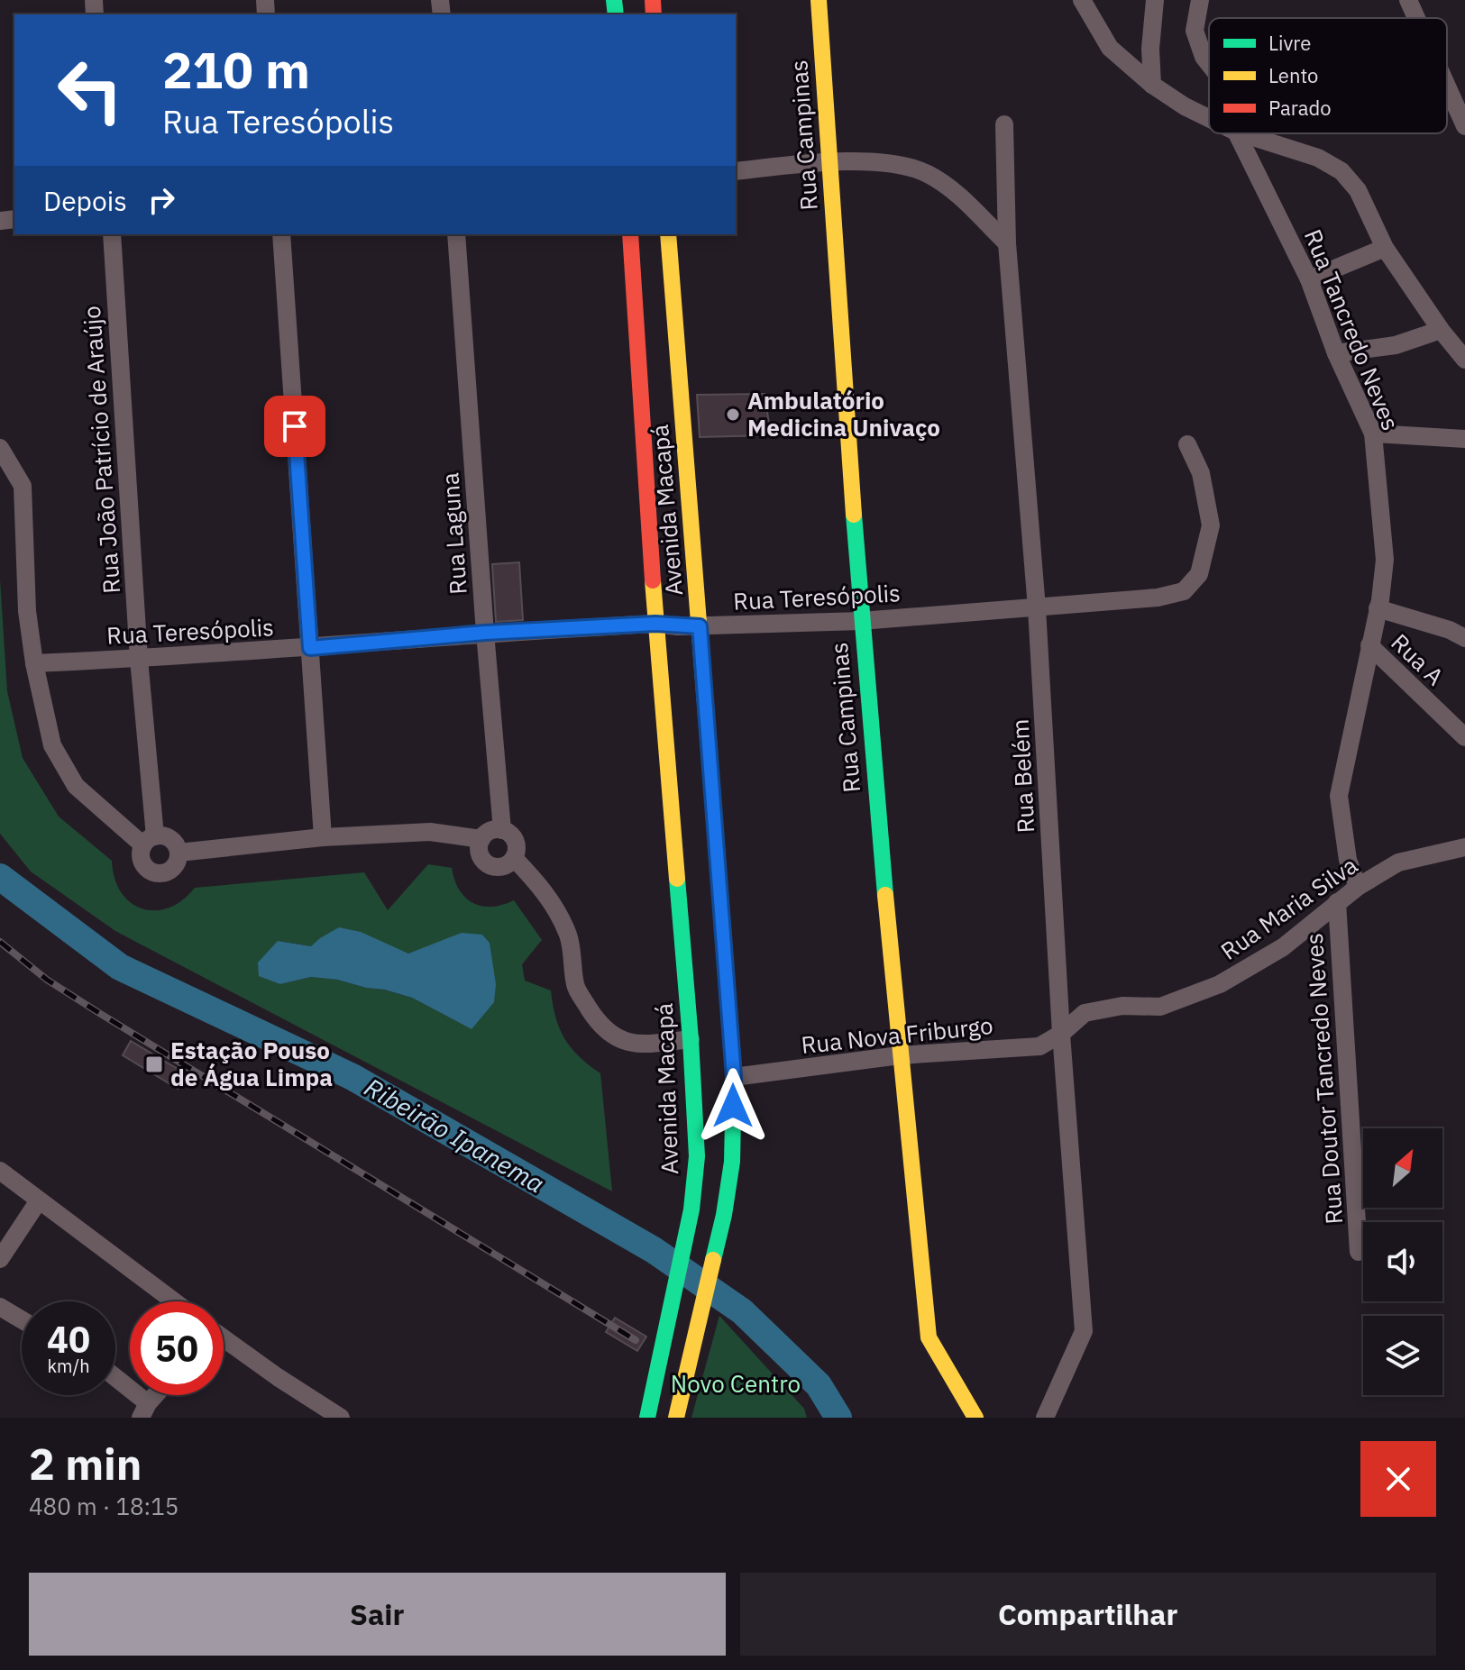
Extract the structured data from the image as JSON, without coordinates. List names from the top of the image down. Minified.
{"streets":{"main road":["Rua Campinas","Avenida Macapá"],"street":["Rua Tancredo Neves","Rua João Patrício de Araújo","Rua Laguna","Rua Teresópolis","Rua A","Rua Belém","Rua Maria Silva","Rua Nova Friburgo","Rua Doutor Tancredo Neves"]},"crossings":[["Rua Campinas","Rua Teresópolis"],["Rua Campinas","Rua Nova Friburgo"],["Rua Tancredo Neves","Rua A"],["Rua Tancredo Neves","Rua Maria Silva"],["Rua João Patrício de Araújo","Rua Teresópolis"],["Avenida Macapá","Rua Teresópolis"],["Avenida Macapá","Rua Nova Friburgo"],["Rua Laguna","Rua Teresópolis"],["Rua Teresópolis","Rua Belém"],["Rua Belém","Rua Maria Silva"],["Rua Belém","Rua Nova Friburgo"],["Rua Maria Silva","Rua Nova Friburgo"],["Rua Maria Silva","Rua Doutor Tancredo Neves"]],"water":["Ribeirão Ipanema"],"parks":["Novo Centro"],"places":{"other":["Ambulatório Medicina Univaço"],"transit":["Estação Pouso de Água Limpa"]},"legend":["Livre","Lento","Parado"],"north":"top right","page":{"turn":["210 m","Rua Teresópolis"],"then":"Depois","speed":"40 km/h","limit":"50","heading":["2 min","480 m · 18:15"],"buttons":["Sair","Compartilhar"]}}
